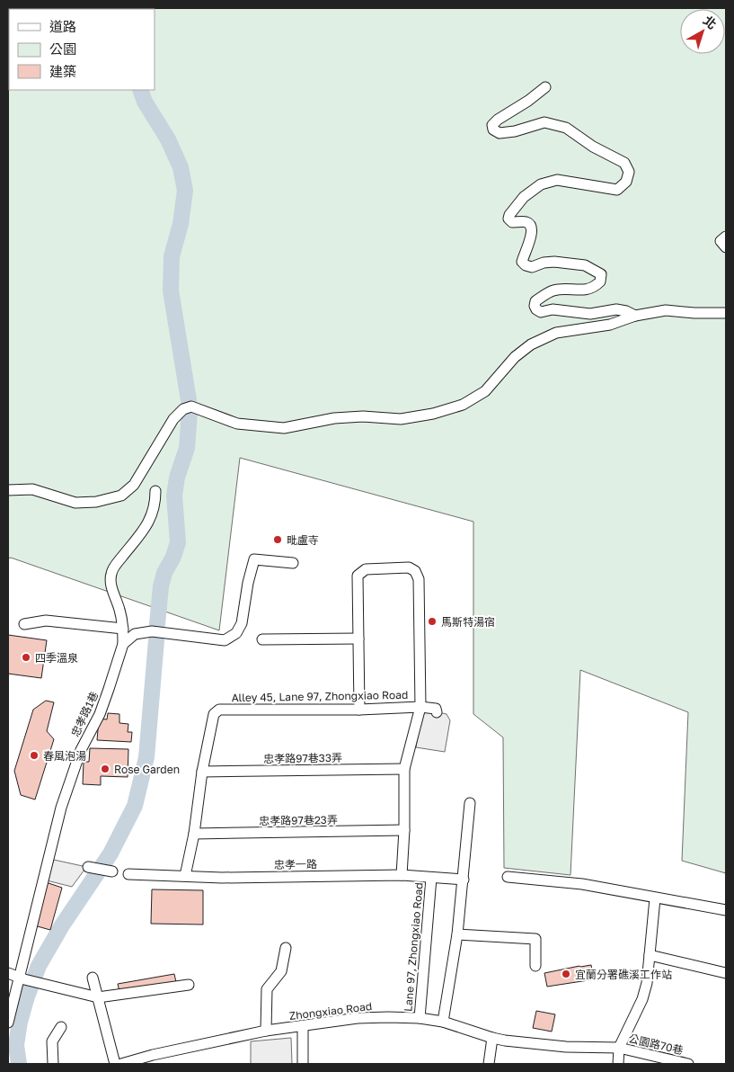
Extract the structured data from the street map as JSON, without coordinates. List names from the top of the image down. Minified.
{"streets":{"street":["Alley 45, Lane 97, Zhongxiao Road","忠孝路1巷","忠孝路97巷33弄","忠孝路97巷23弄","忠孝一路","Lane 97, Zhongxiao Road","Zhongxiao Road","公園路70巷"]},"crossings":[["Alley 45, Lane 97, Zhongxiao Road","忠孝路97巷33弄"],["Alley 45, Lane 97, Zhongxiao Road","Lane 97, Zhongxiao Road"],["忠孝路97巷33弄","Lane 97, Zhongxiao Road"],["忠孝路97巷23弄","Lane 97, Zhongxiao Road"],["忠孝一路","Lane 97, Zhongxiao Road"],["Lane 97, Zhongxiao Road","Zhongxiao Road"],["Zhongxiao Road","公園路70巷"]],"places":["毗盧寺","馬斯特湯宿","四季溫泉","春風泡湯","Rose Garden","宜蘭分署礁溪工作站"],"legend":["道路","公園","建築"],"north":"top right"}
